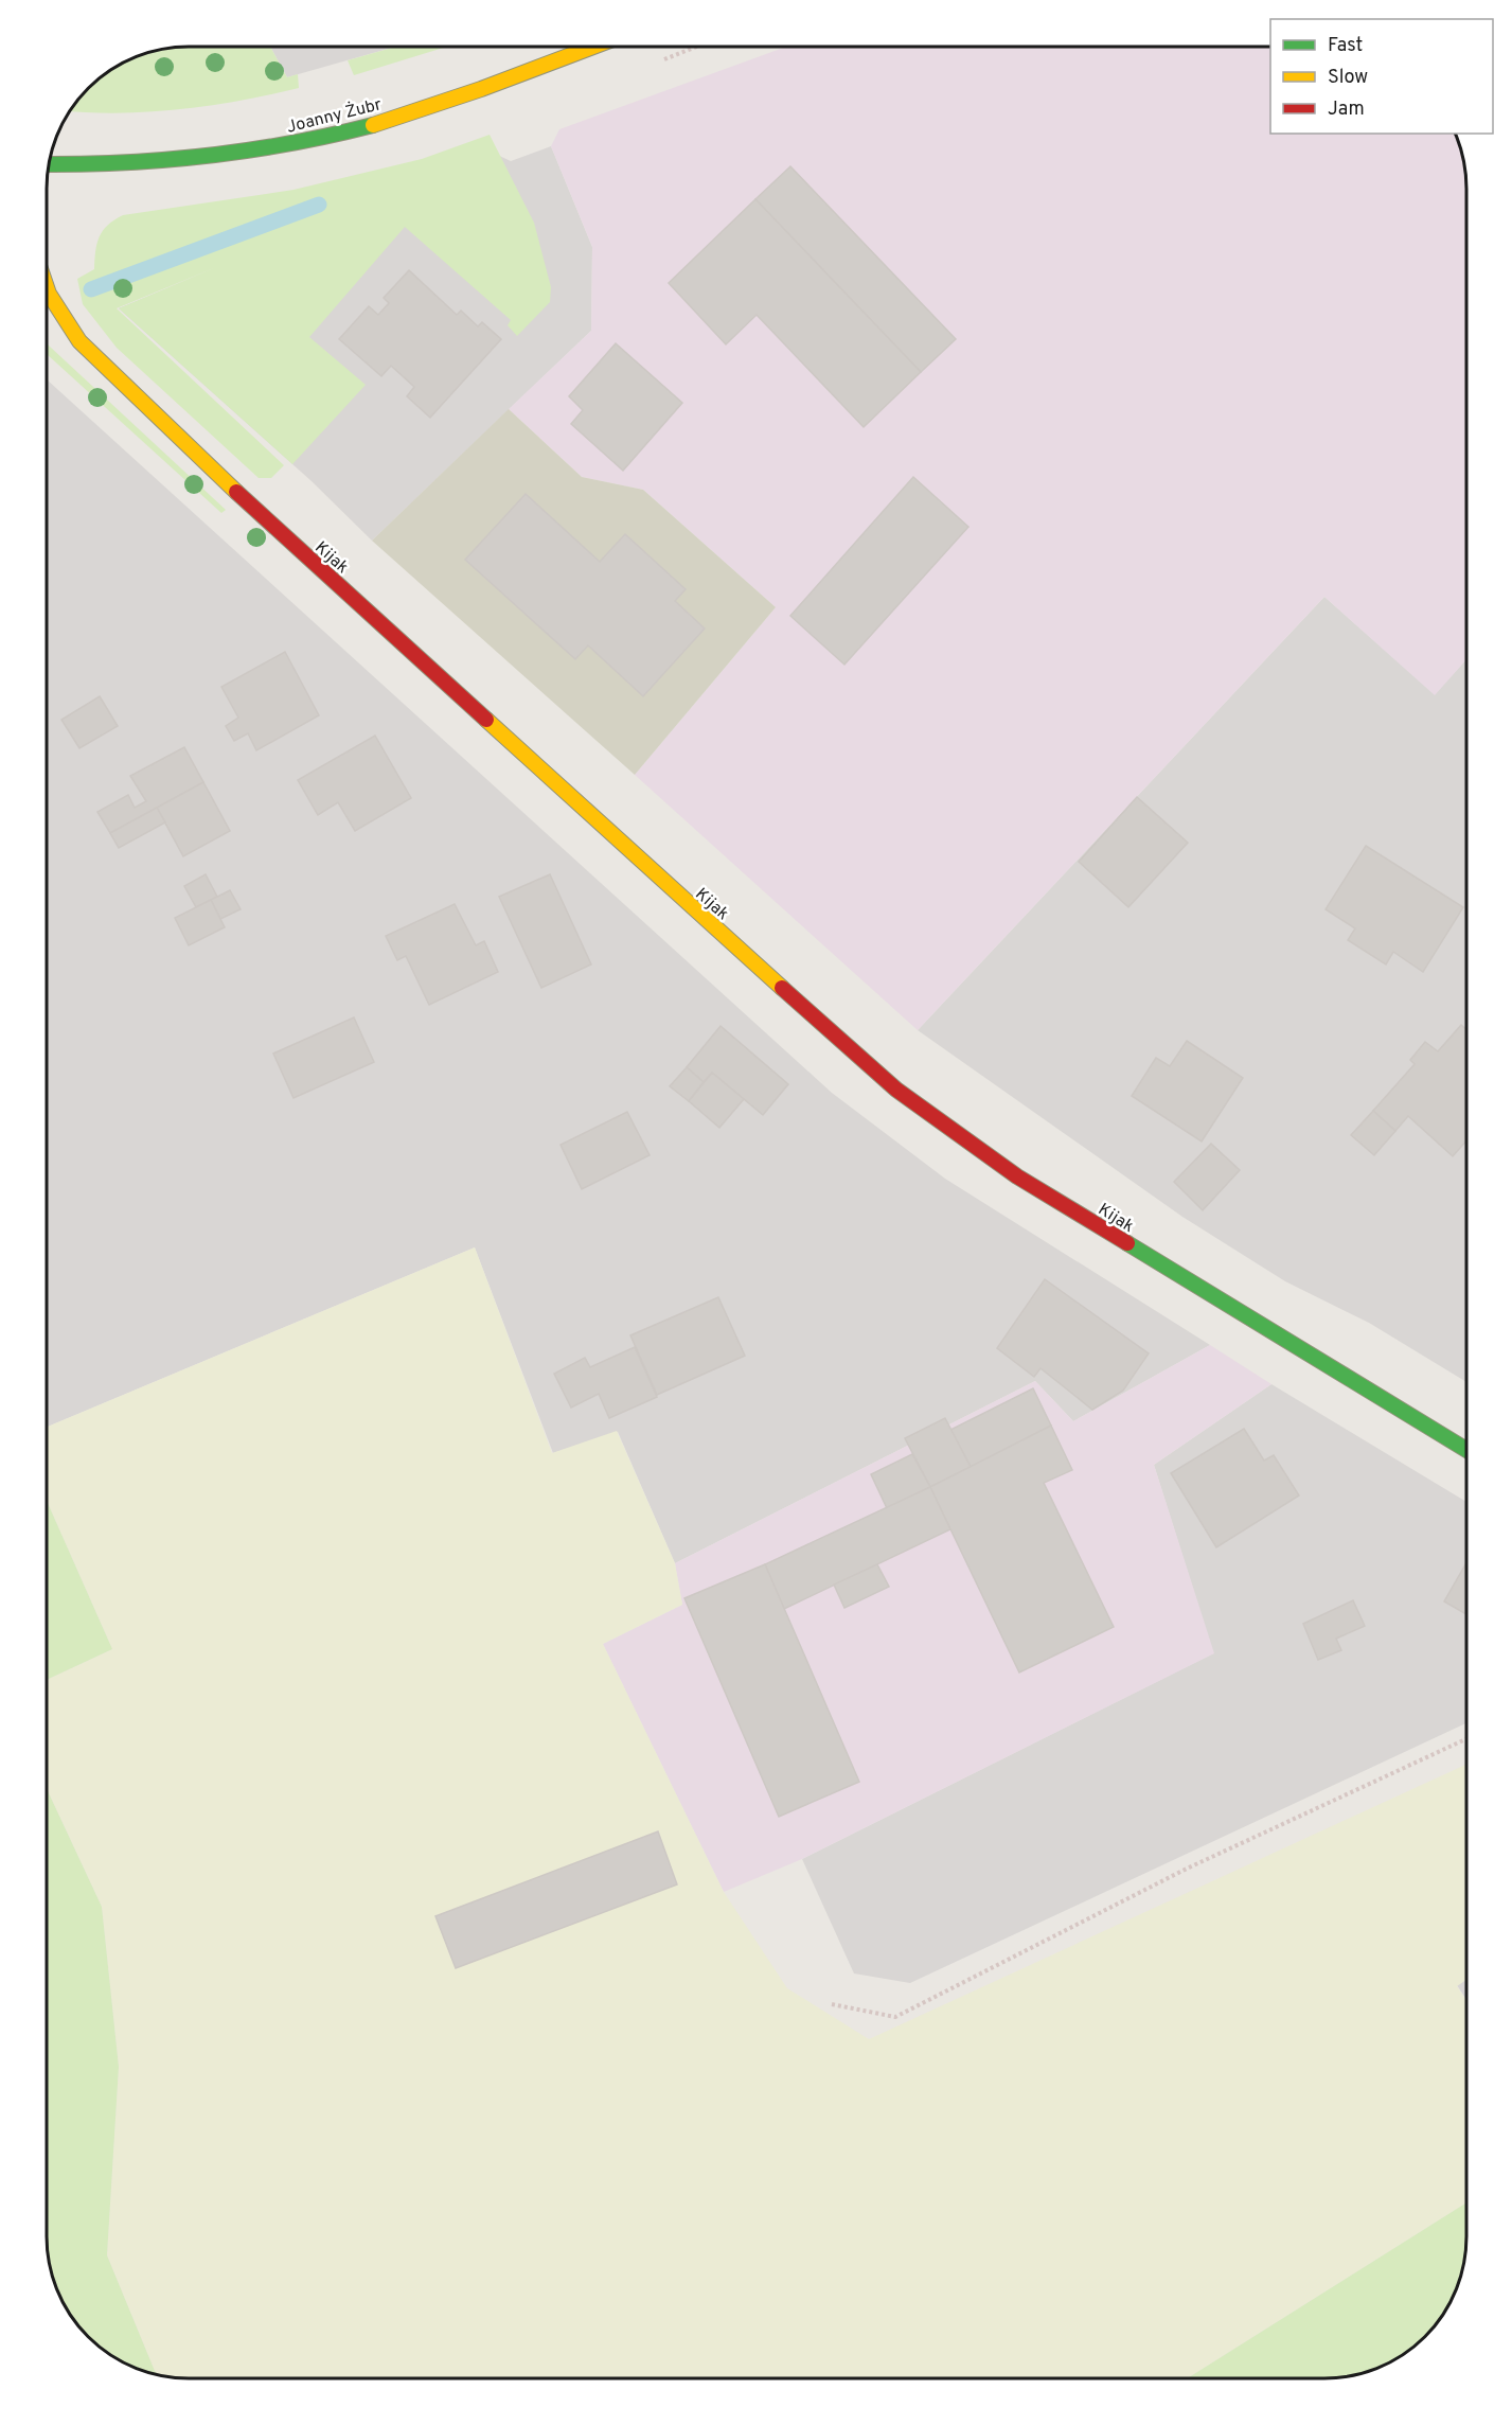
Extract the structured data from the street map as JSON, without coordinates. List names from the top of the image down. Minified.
{"streets":{"street":["Joanny Żubr","Kijak"]},"legend":["Fast","Slow","Jam"]}
